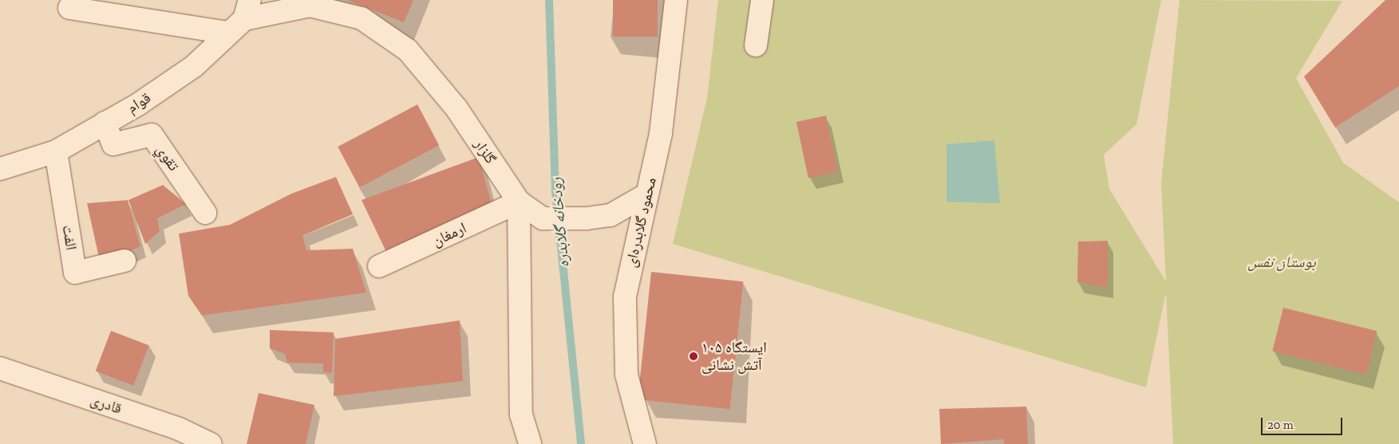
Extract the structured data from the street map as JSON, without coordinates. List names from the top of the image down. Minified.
{"streets":{"street":["قوام","گلزار","تقوي","محمود گلابدره‌ای","ارمغان","الفت","قادری"]},"crossings":[["قوام","گلزار"],["قوام","تقوي"],["قوام","الفت"],["گلزار","ارمغان"]],"water":["رودخانه گلابدره"],"parks":["بوستان نفس"],"places":["ایستگاه ۱۰۵ آتش نشانی"],"scale_bar":"20 m"}
